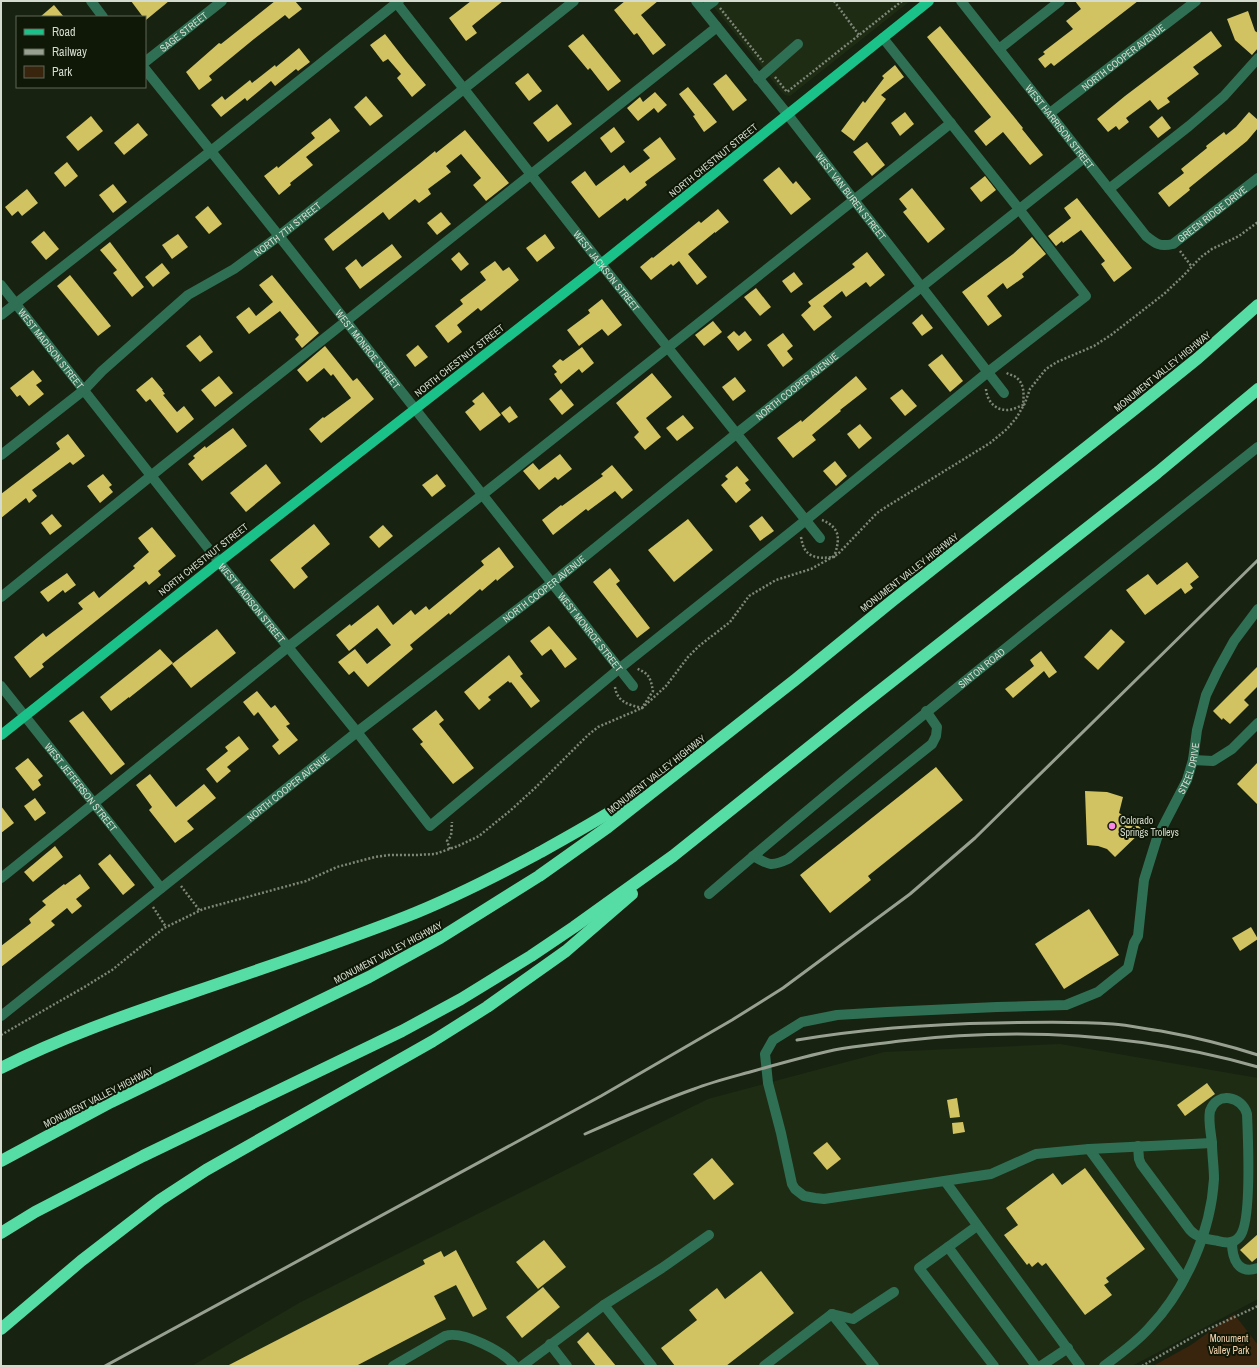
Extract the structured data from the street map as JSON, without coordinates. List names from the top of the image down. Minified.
{"streets":{"highway":["MONUMENT VALLEY HIGHWAY"],"main road":["NORTH CHESTNUT STREET"],"street":["SAGE STREET","NORTH COOPER AVENUE","WEST HARRISON STREET","WEST VAN BUREN STREET","GREEN RIDGE DRIVE","NORTH 7TH STREET","WEST JACKSON STREET","WEST MADISON STREET","WEST MONROE STREET","SINTON ROAD","STEEL DRIVE","WEST JEFFERSON STREET"]},"crossings":[["NORTH COOPER AVENUE","WEST HARRISON STREET"],["NORTH COOPER AVENUE","WEST VAN BUREN STREET"],["NORTH COOPER AVENUE","WEST JACKSON STREET"],["NORTH COOPER AVENUE","WEST MADISON STREET"],["NORTH COOPER AVENUE","WEST MONROE STREET"],["NORTH COOPER AVENUE","WEST JEFFERSON STREET"],["WEST HARRISON STREET","GREEN RIDGE DRIVE"],["NORTH CHESTNUT STREET","WEST VAN BUREN STREET"],["NORTH CHESTNUT STREET","WEST JACKSON STREET"],["NORTH CHESTNUT STREET","WEST MADISON STREET"],["NORTH CHESTNUT STREET","WEST MONROE STREET"],["NORTH CHESTNUT STREET","WEST JEFFERSON STREET"],["NORTH 7TH STREET","WEST JACKSON STREET"],["NORTH 7TH STREET","WEST MADISON STREET"],["NORTH 7TH STREET","WEST MONROE STREET"]],"parks":["Monument Valley Park"],"places":["Colorado Springs Trolleys"],"legend":["Road","Railway","Park"]}
